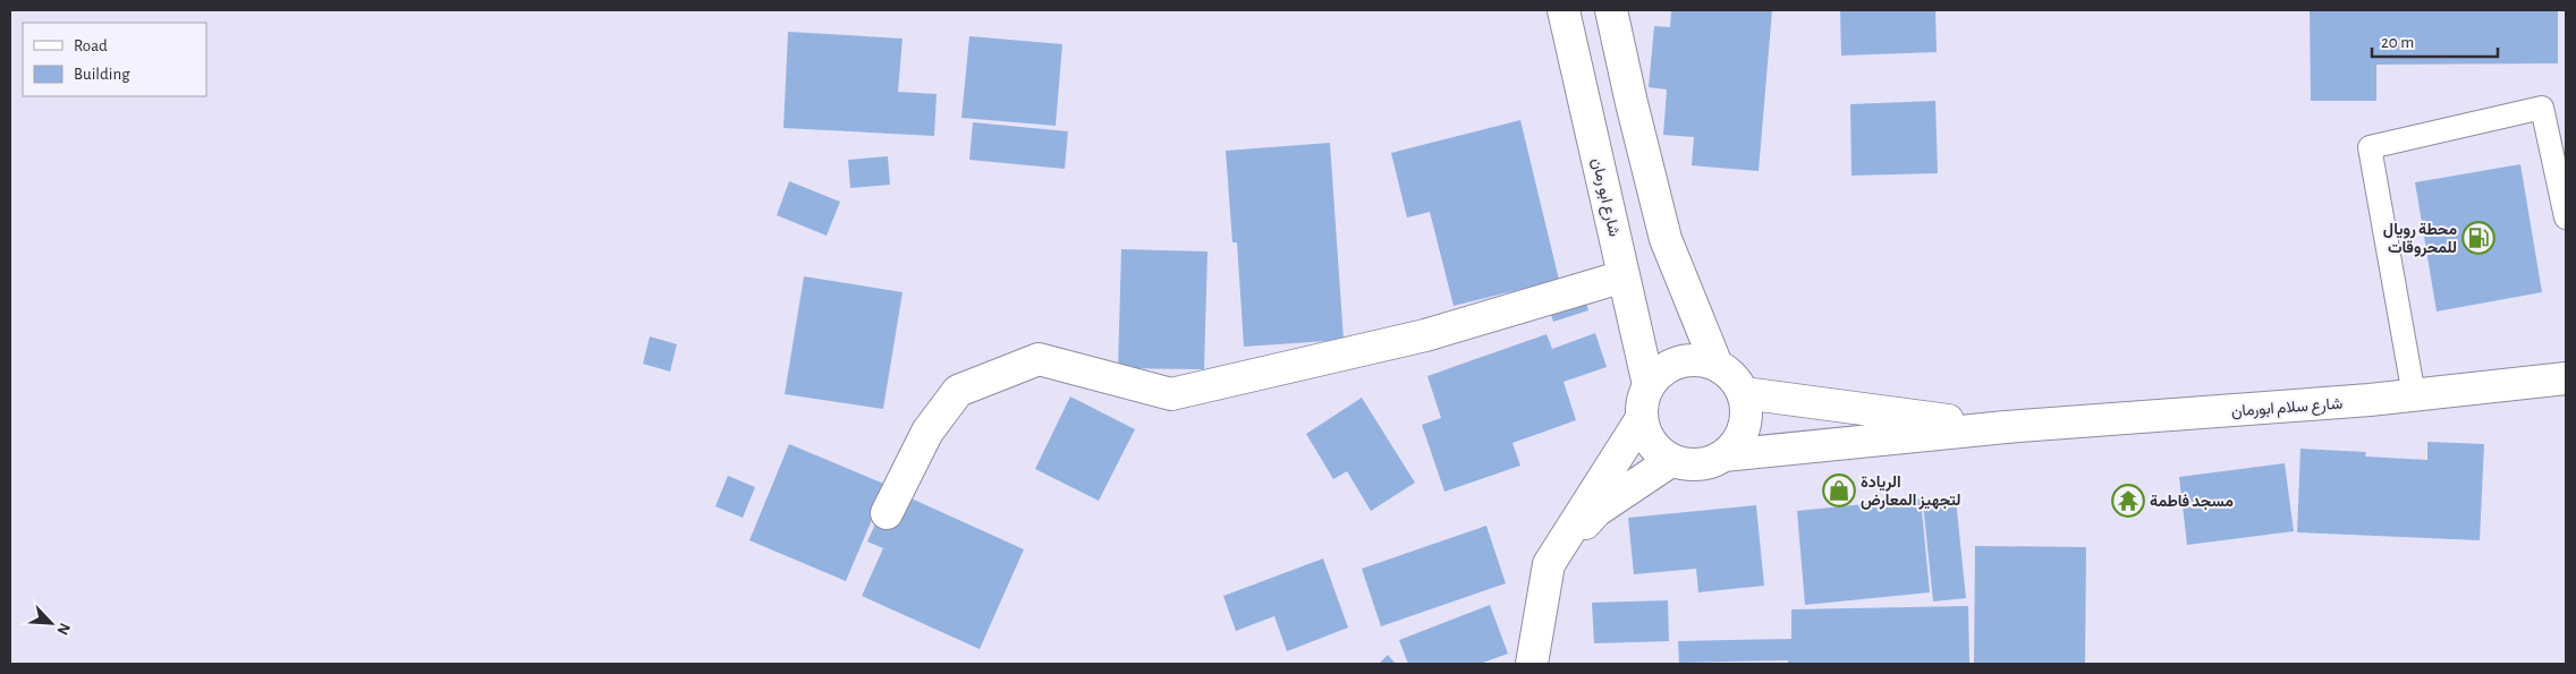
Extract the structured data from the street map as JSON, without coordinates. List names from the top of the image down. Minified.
{"streets":{"main road":["شارع ابو رمان","شارع سلام ابورمان"]},"places":{"fuel station":["محطة رويال للمحروقات"],"shop":["الريادة لتجهيز المعارض"],"temple":["مسجد فاطمة"]},"legend":["Road","Building"],"scale_bar":"20 m","north":"bottom right"}
